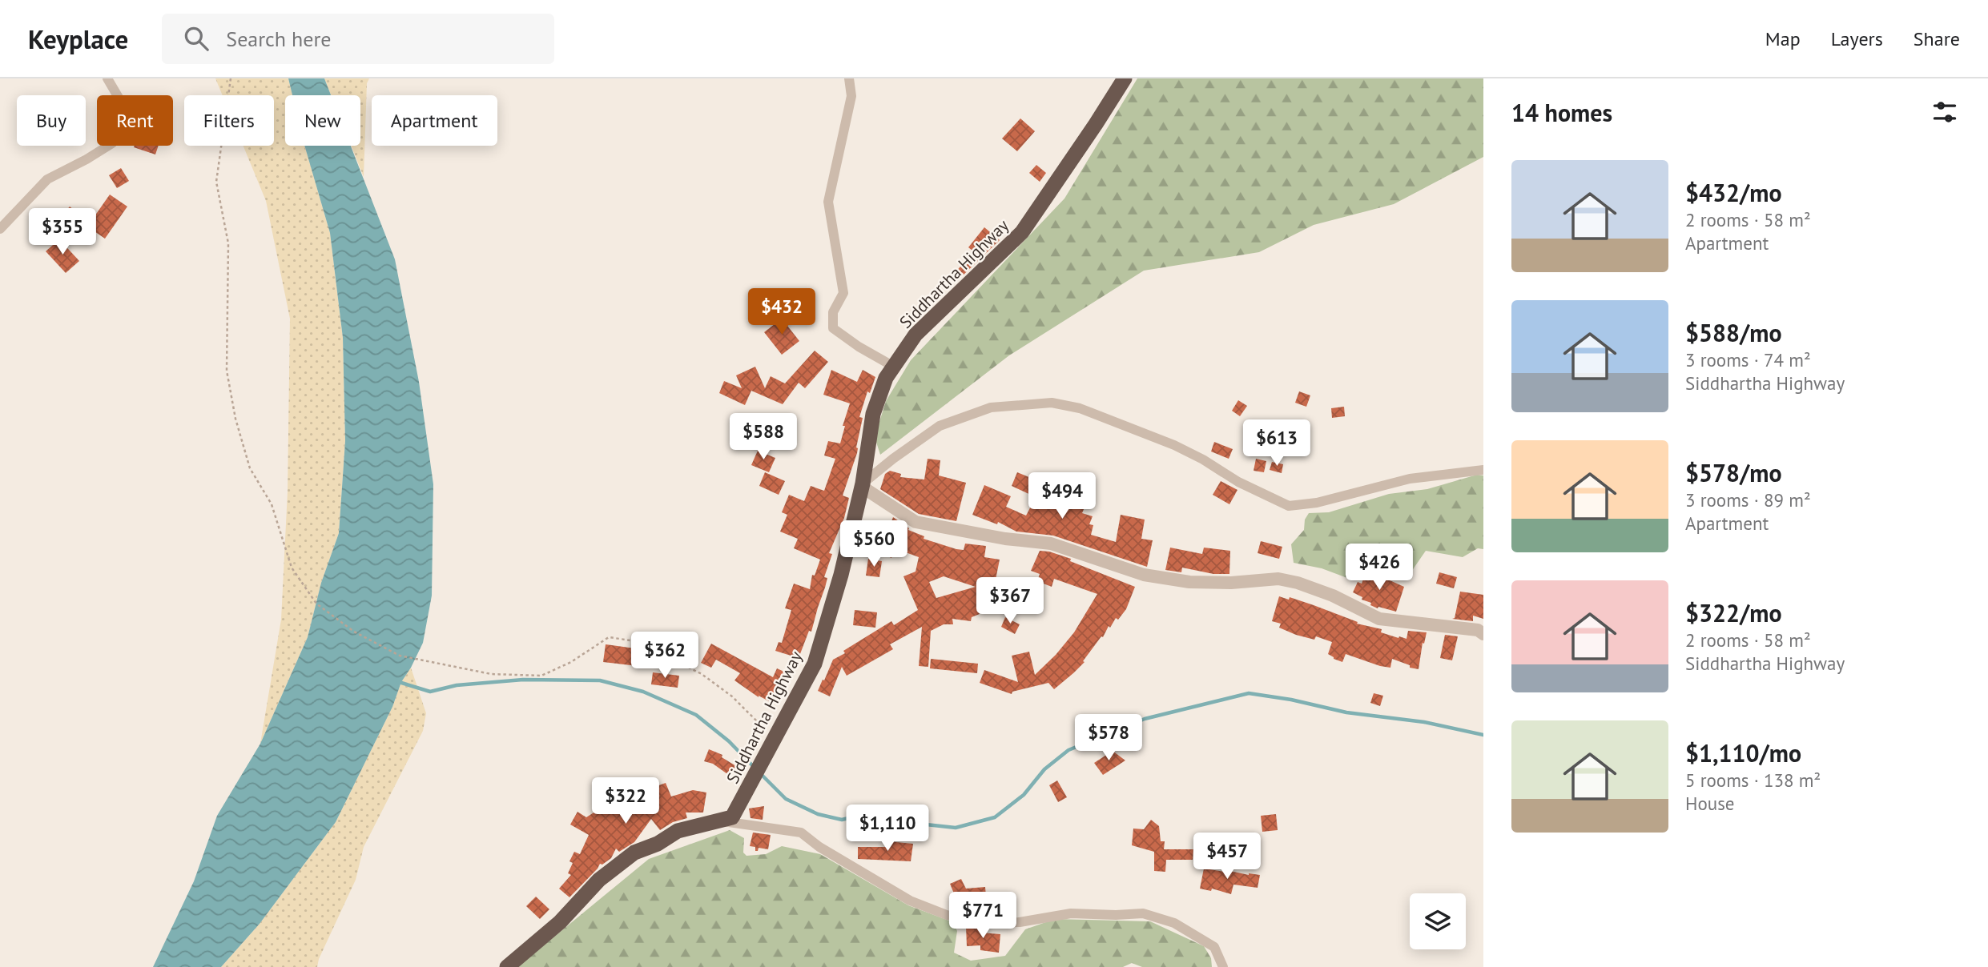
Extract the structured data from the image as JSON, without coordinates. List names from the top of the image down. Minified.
{"streets":{"highway":["Siddhartha Highway"]},"page":{"header":"Keyplace","search":"Search here","nav":["Map","Layers","Share"],"heading":"14 homes","chip":["Buy","Rent","Filters","New","Apartment"],"list":[{"name":"$432/mo","note":"2 rooms · 58 m² · Apartment"},{"name":"$588/mo","note":"3 rooms · 74 m² · Siddhartha Highway"},{"name":"$578/mo","note":"3 rooms · 89 m² · Apartment"},{"name":"$322/mo","note":"2 rooms · 58 m² · Siddhartha Highway"},{"name":"$1,110/mo","note":"5 rooms · 138 m² · House"}],"price":["$355","$432","$588","$613","$494","$560","$426","$367","$362","$578","$322","$1,110","$457","$771"]}}
